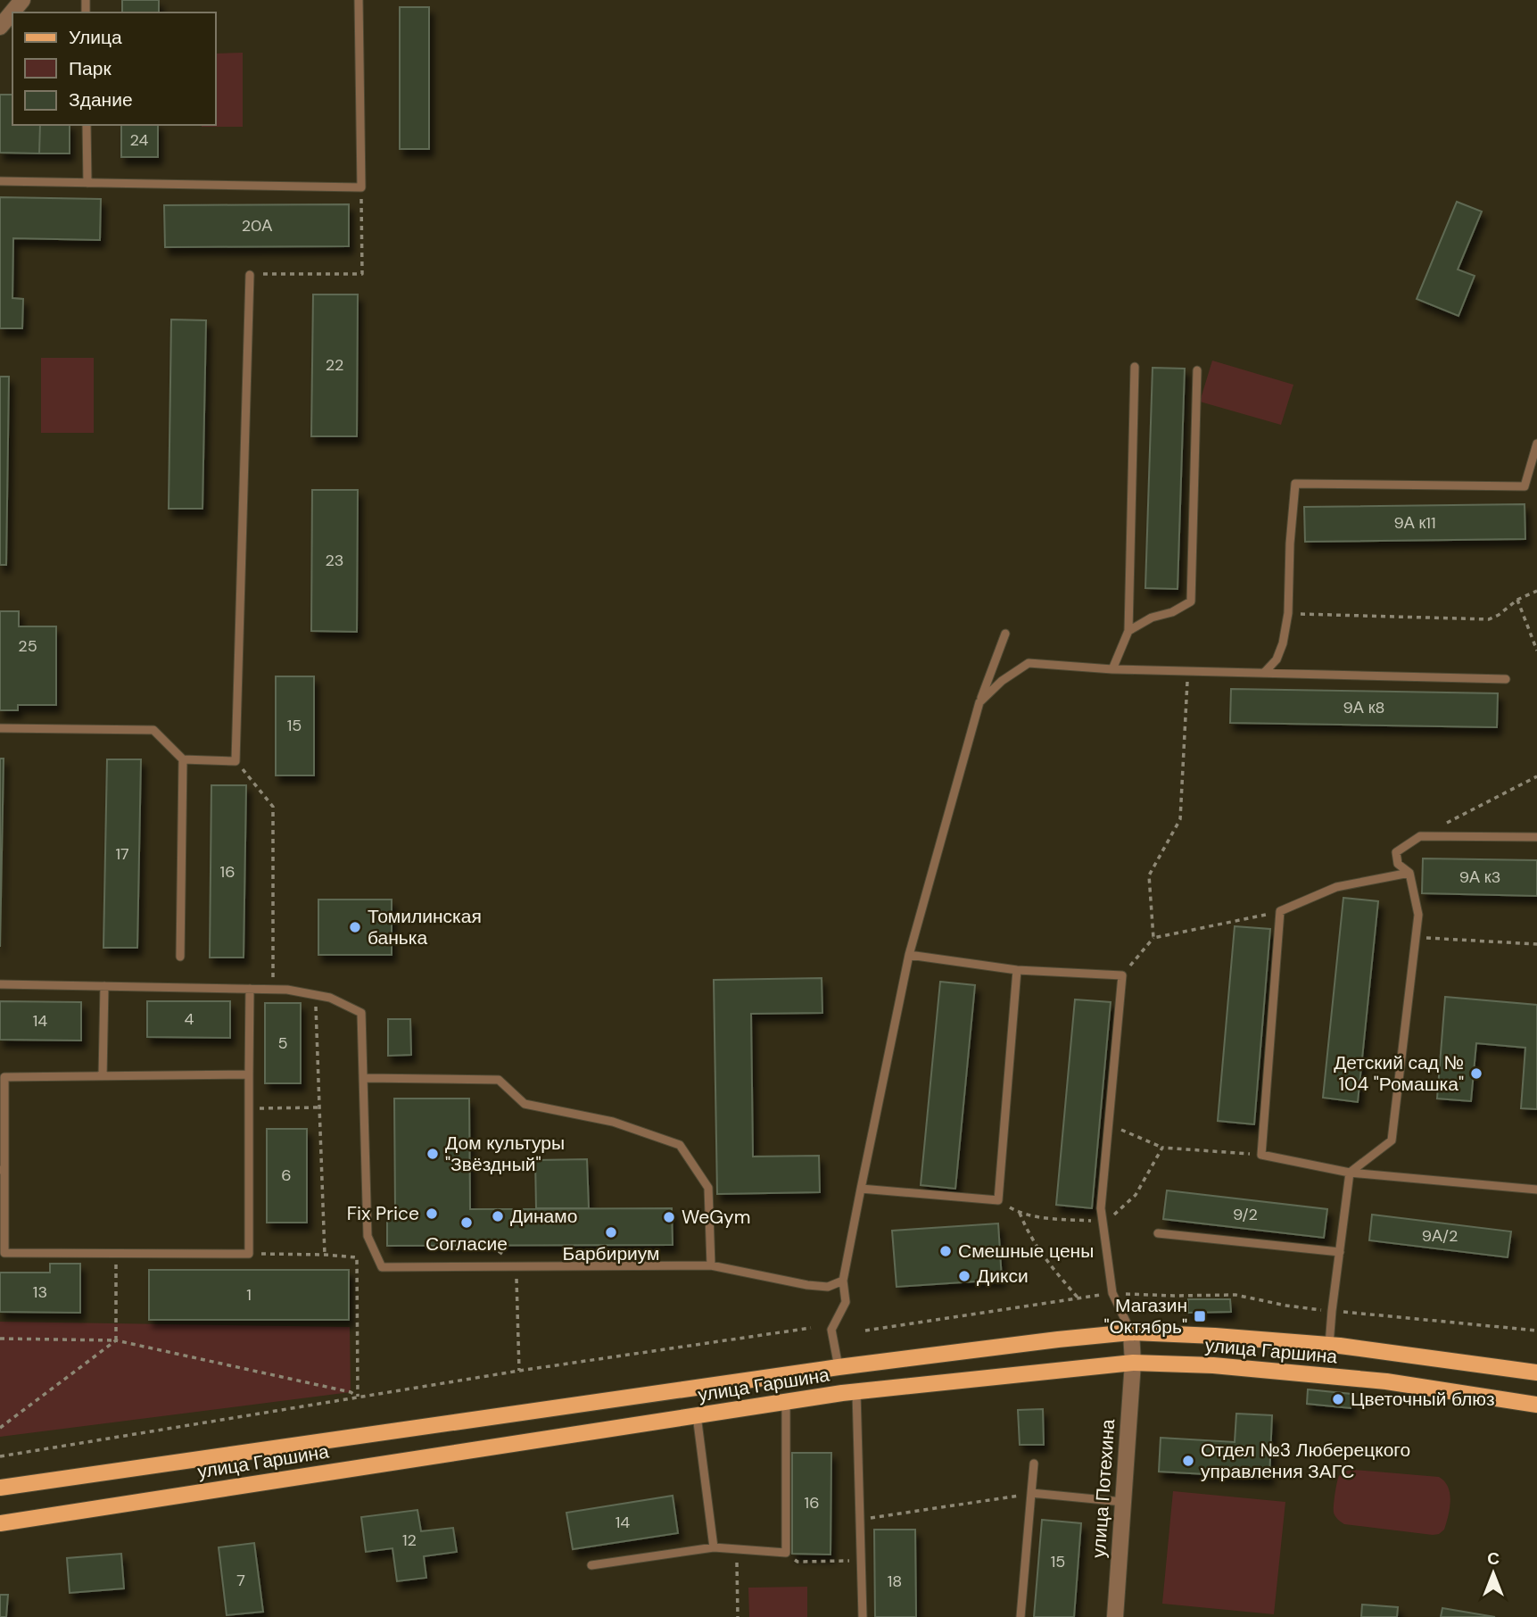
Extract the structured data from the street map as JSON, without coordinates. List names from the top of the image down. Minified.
{"streets":{"main road":["улица Гаршина"],"street":["улица Потехина"]},"crossings":[["улица Гаршина","улица Потехина"]],"places":{"other":["Томилинская банька","Детский сад № 104 \"Ромашка\"","Дом культуры \"Звёздный\"","Fix Price","Динамо","WeGym","Согласие","Барбириум","Смешные цены","Дикси","Цветочный блюз","Отдел №3 Люберецкого управления ЗАГС"],"transit":["Магазин \"Октябрь\""]},"house_numbers":["24","20А","22","9А к11","23","25","9А к8","15","17","16","9А к3","4","14","5","6","9/2","9А/2","13","1","16","14","12","15","7","18"],"legend":["Улица","Парк","Здание"],"north":"top"}
